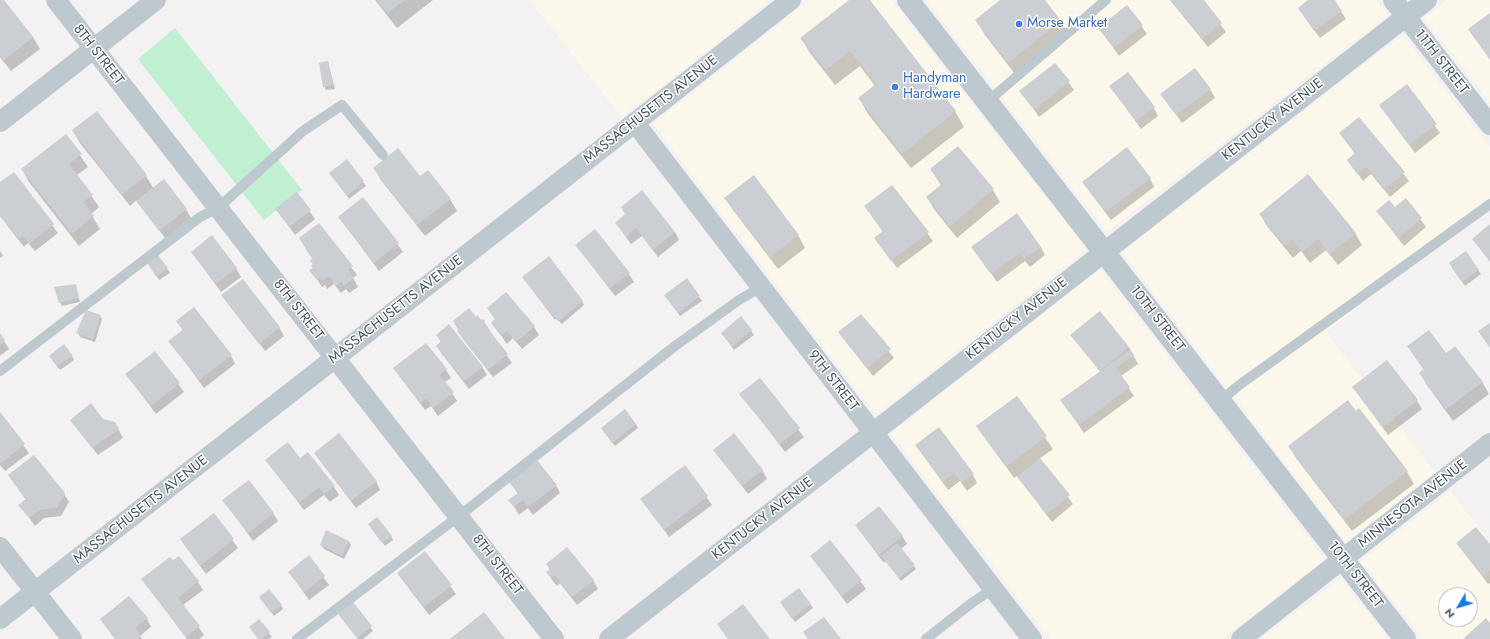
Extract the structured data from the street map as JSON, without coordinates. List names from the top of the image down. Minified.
{"streets":{"street":["8TH STREET","11TH STREET","MASSACHUSETTS AVENUE","KENTUCKY AVENUE","10TH STREET","9TH STREET","MINNESOTA AVENUE"]},"crossings":[["8TH STREET","MASSACHUSETTS AVENUE"],["11TH STREET","KENTUCKY AVENUE"],["MASSACHUSETTS AVENUE","9TH STREET"],["KENTUCKY AVENUE","10TH STREET"],["KENTUCKY AVENUE","9TH STREET"],["10TH STREET","MINNESOTA AVENUE"]],"places":["Morse Market","Handyman Hardware"],"north":"bottom left"}
